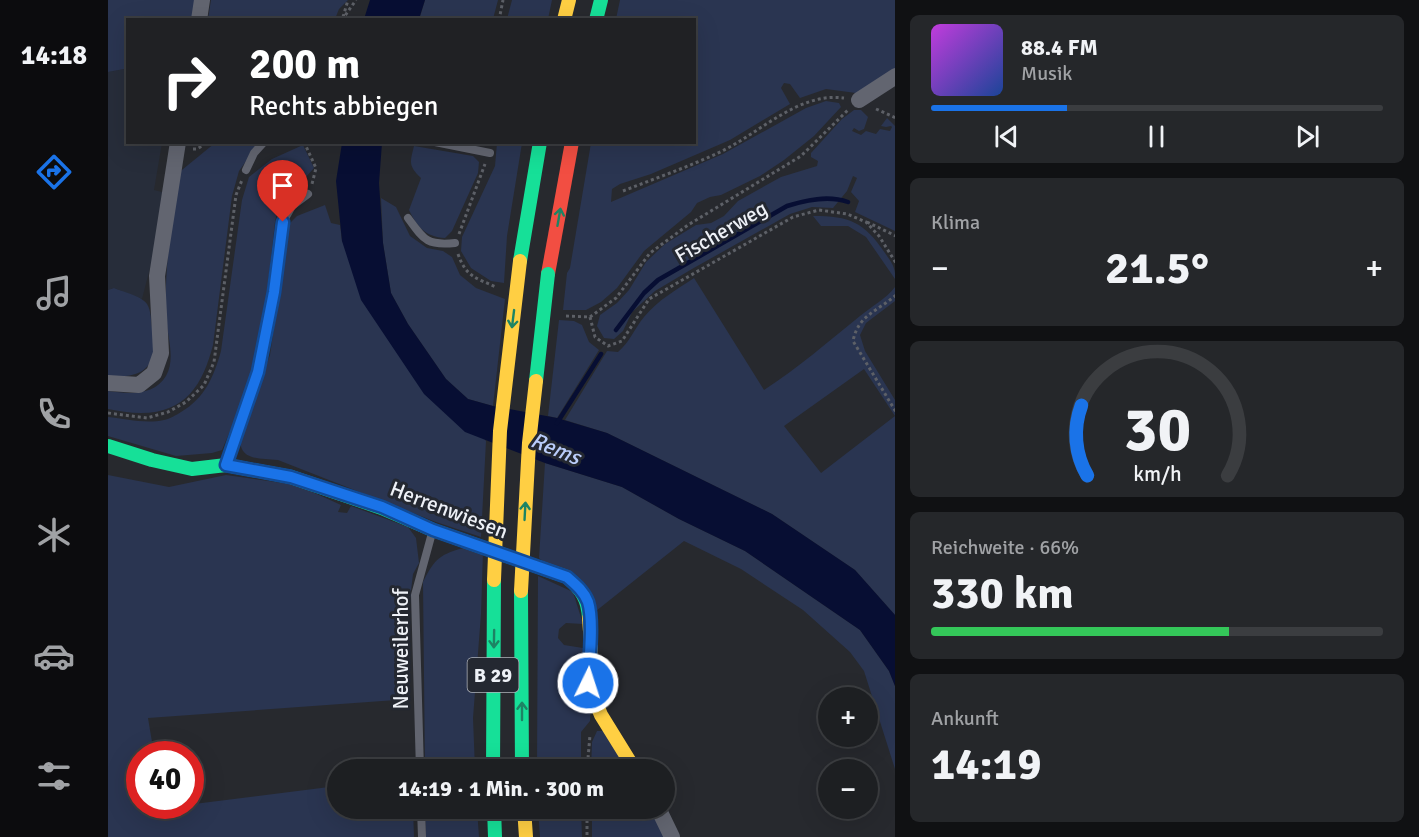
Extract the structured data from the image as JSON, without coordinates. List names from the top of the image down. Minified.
{"streets":{"main road":["Herrenwiesen","B 29"],"lane":["Neuweilerhof"],"path":["Fischerweg"]},"crossings":[["Herrenwiesen","Neuweilerhof"]],"water":["Rems"],"page":{"tabs":"14:18","turn":["200 m","Rechts abbiegen"],"song":["88.4 FM","Musik"],"tile":["Klima",["Reichweite · 66%","330 km"],["Ankunft","14:19"]],"heat":["−","21.5°","+"],"map_buttons":["+","−"],"limit":"40","trip":"14:19 · 1 Min. · 300 m","gauge":["30","km/h"]}}
